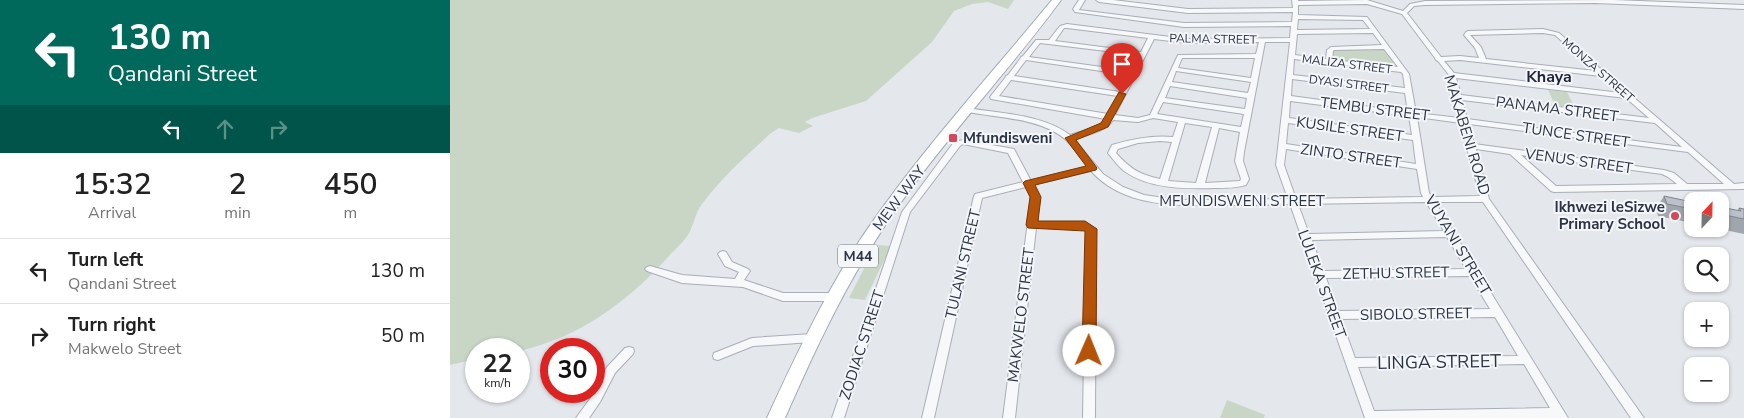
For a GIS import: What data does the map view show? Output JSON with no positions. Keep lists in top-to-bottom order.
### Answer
{
  "streets": {
    "main road": ["MEW WAY", "M44"],
    "street": [
      "PALMA STREET",
      "MALIZA STREET",
      "MONZA STREET",
      "DYASI STREET",
      "TEMBU STREET",
      "PANAMA STREET",
      "KUSILE STREET",
      "MAKABENI ROAD",
      "TUNCE STREET",
      "ZINTO STREET",
      "VENUS STREET",
      "MFUNDISWENI STREET",
      "VUYANI STREET",
      "TULANI STREET",
      "ZETHU STREET",
      "LULEKA STREET",
      "SIBOLO STREET",
      "MAKWELO STREET",
      "ZODIAC STREET",
      "LINGA STREET"
    ]
  },
  "crossings": [
    ["PALMA STREET", "VUYANI STREET"],
    ["PALMA STREET", "LULEKA STREET"],
    ["MALIZA STREET", "VUYANI STREET"],
    ["MALIZA STREET", "LULEKA STREET"],
    ["MONZA STREET", "PANAMA STREET"],
    ["MONZA STREET", "TUNCE STREET"],
    ["DYASI STREET", "VUYANI STREET"],
    ["DYASI STREET", "LULEKA STREET"],
    ["TEMBU STREET", "MAKABENI ROAD"],
    ["TEMBU STREET", "TUNCE STREET"],
    ["TEMBU STREET", "VUYANI STREET"],
    ["TEMBU STREET", "LULEKA STREET"],
    ["PANAMA STREET", "MAKABENI ROAD"],
    ["KUSILE STREET", "VUYANI STREET"],
    ["KUSILE STREET", "LULEKA STREET"],
    ["MAKABENI ROAD", "TUNCE STREET"],
    ["MAKABENI ROAD", "VENUS STREET"],
    ["MAKABENI ROAD", "MFUNDISWENI STREET"],
    ["ZINTO STREET", "VUYANI STREET"],
    ["ZINTO STREET", "LULEKA STREET"],
    ["MEW WAY", "MFUNDISWENI STREET"],
    ["MFUNDISWENI STREET", "VUYANI STREET"],
    ["MFUNDISWENI STREET", "TULANI STREET"],
    ["MFUNDISWENI STREET", "LULEKA STREET"],
    ["VUYANI STREET", "ZETHU STREET"],
    ["VUYANI STREET", "LULEKA STREET"],
    ["VUYANI STREET", "SIBOLO STREET"],
    ["VUYANI STREET", "LINGA STREET"],
    ["TULANI STREET", "MAKWELO STREET"],
    ["TULANI STREET", "ZODIAC STREET"],
    ["ZETHU STREET", "LULEKA STREET"],
    ["LULEKA STREET", "SIBOLO STREET"],
    ["LULEKA STREET", "LINGA STREET"],
    ["MAKWELO STREET", "ZODIAC STREET"]
  ],
  "districts": ["Khaya"],
  "places": {
    "transit": ["Mfundisweni"],
    "other": ["Ikhwezi leSizwe Primary School"]
  },
  "north": "top",
  "page": {
    "turn": ["130 m", "Qandani Street"],
    "eta": [
      "15:32",
      "Arrival",
      "2",
      "min",
      "450",
      "m"
    ],
    "map_buttons": ["+", "−"],
    "list": [
      {
        "name": "Turn left",
        "note": "Qandani Street",
        "value": "130 m"
      },
      {
        "name": "Turn right",
        "note": "Makwelo Street",
        "value": "50 m"
      }
    ],
    "speed": "22 km/h",
    "limit": "30"
  }
}
